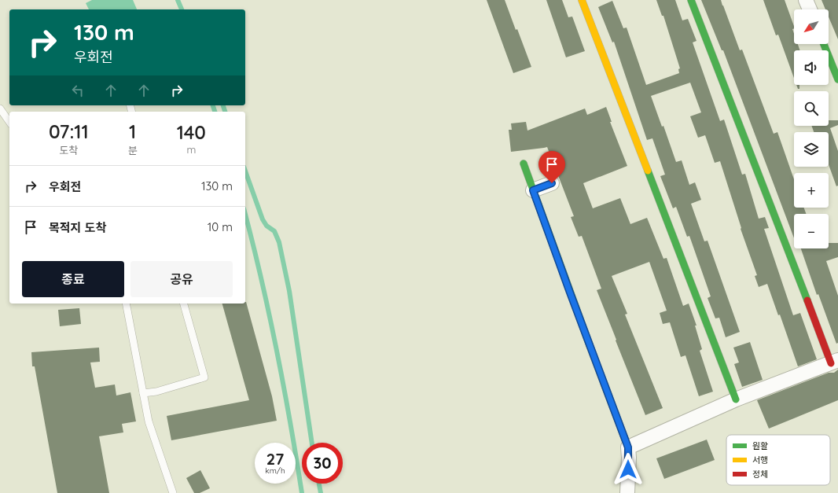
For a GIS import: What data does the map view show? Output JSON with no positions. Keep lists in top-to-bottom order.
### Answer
{
  "legend": ["원활", "서행", "정체"],
  "north": "bottom left",
  "page": {
    "map_buttons": ["+", "−"],
    "turn": ["130 m", "우회전"],
    "eta": [
      "07:11",
      "도착",
      "1",
      "분",
      "140",
      "m"
    ],
    "list": [
      {
        "name": "우회전",
        "value": "130 m"
      },
      {
        "name": "목적지 도착",
        "value": "10 m"
      }
    ],
    "buttons": ["종료", "공유"],
    "speed": "27 km/h",
    "limit": "30"
  }
}
